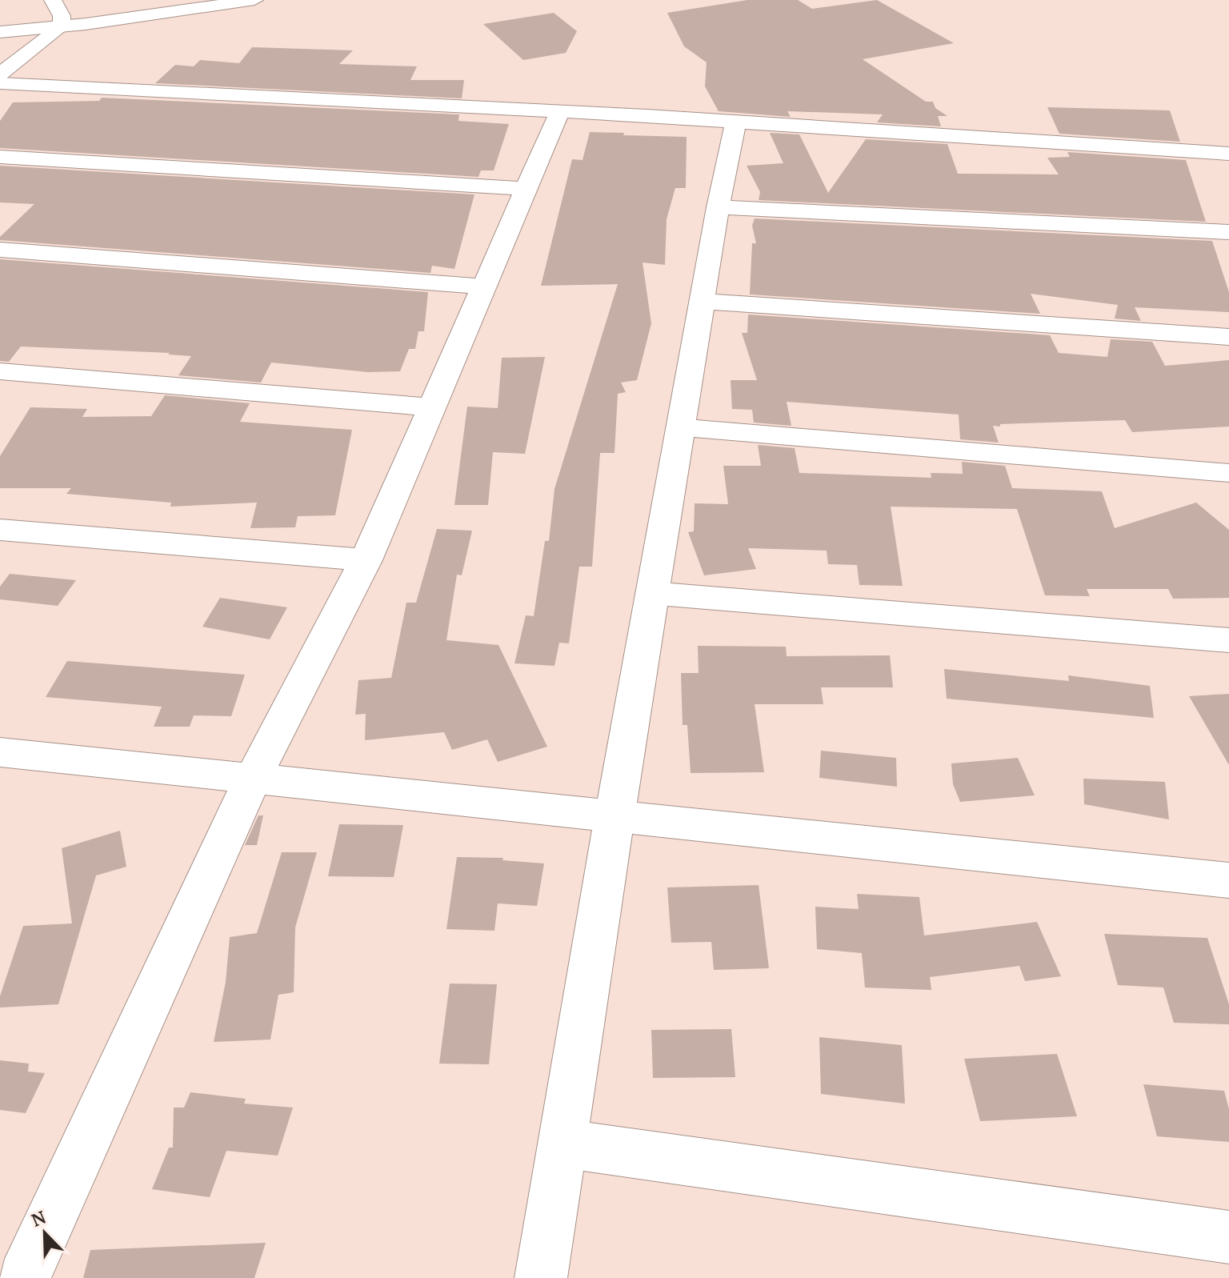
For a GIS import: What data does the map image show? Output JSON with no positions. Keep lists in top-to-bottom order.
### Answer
{
  "north": "top left"
}
